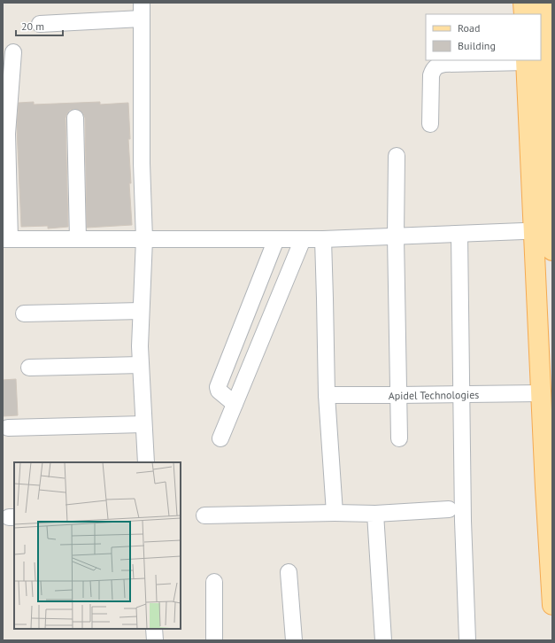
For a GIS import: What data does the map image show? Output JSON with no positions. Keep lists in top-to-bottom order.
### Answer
{
  "streets": {
    "street": ["Apidel Technologies"]
  },
  "legend": ["Road", "Building"],
  "scale_bar": "20 m"
}
